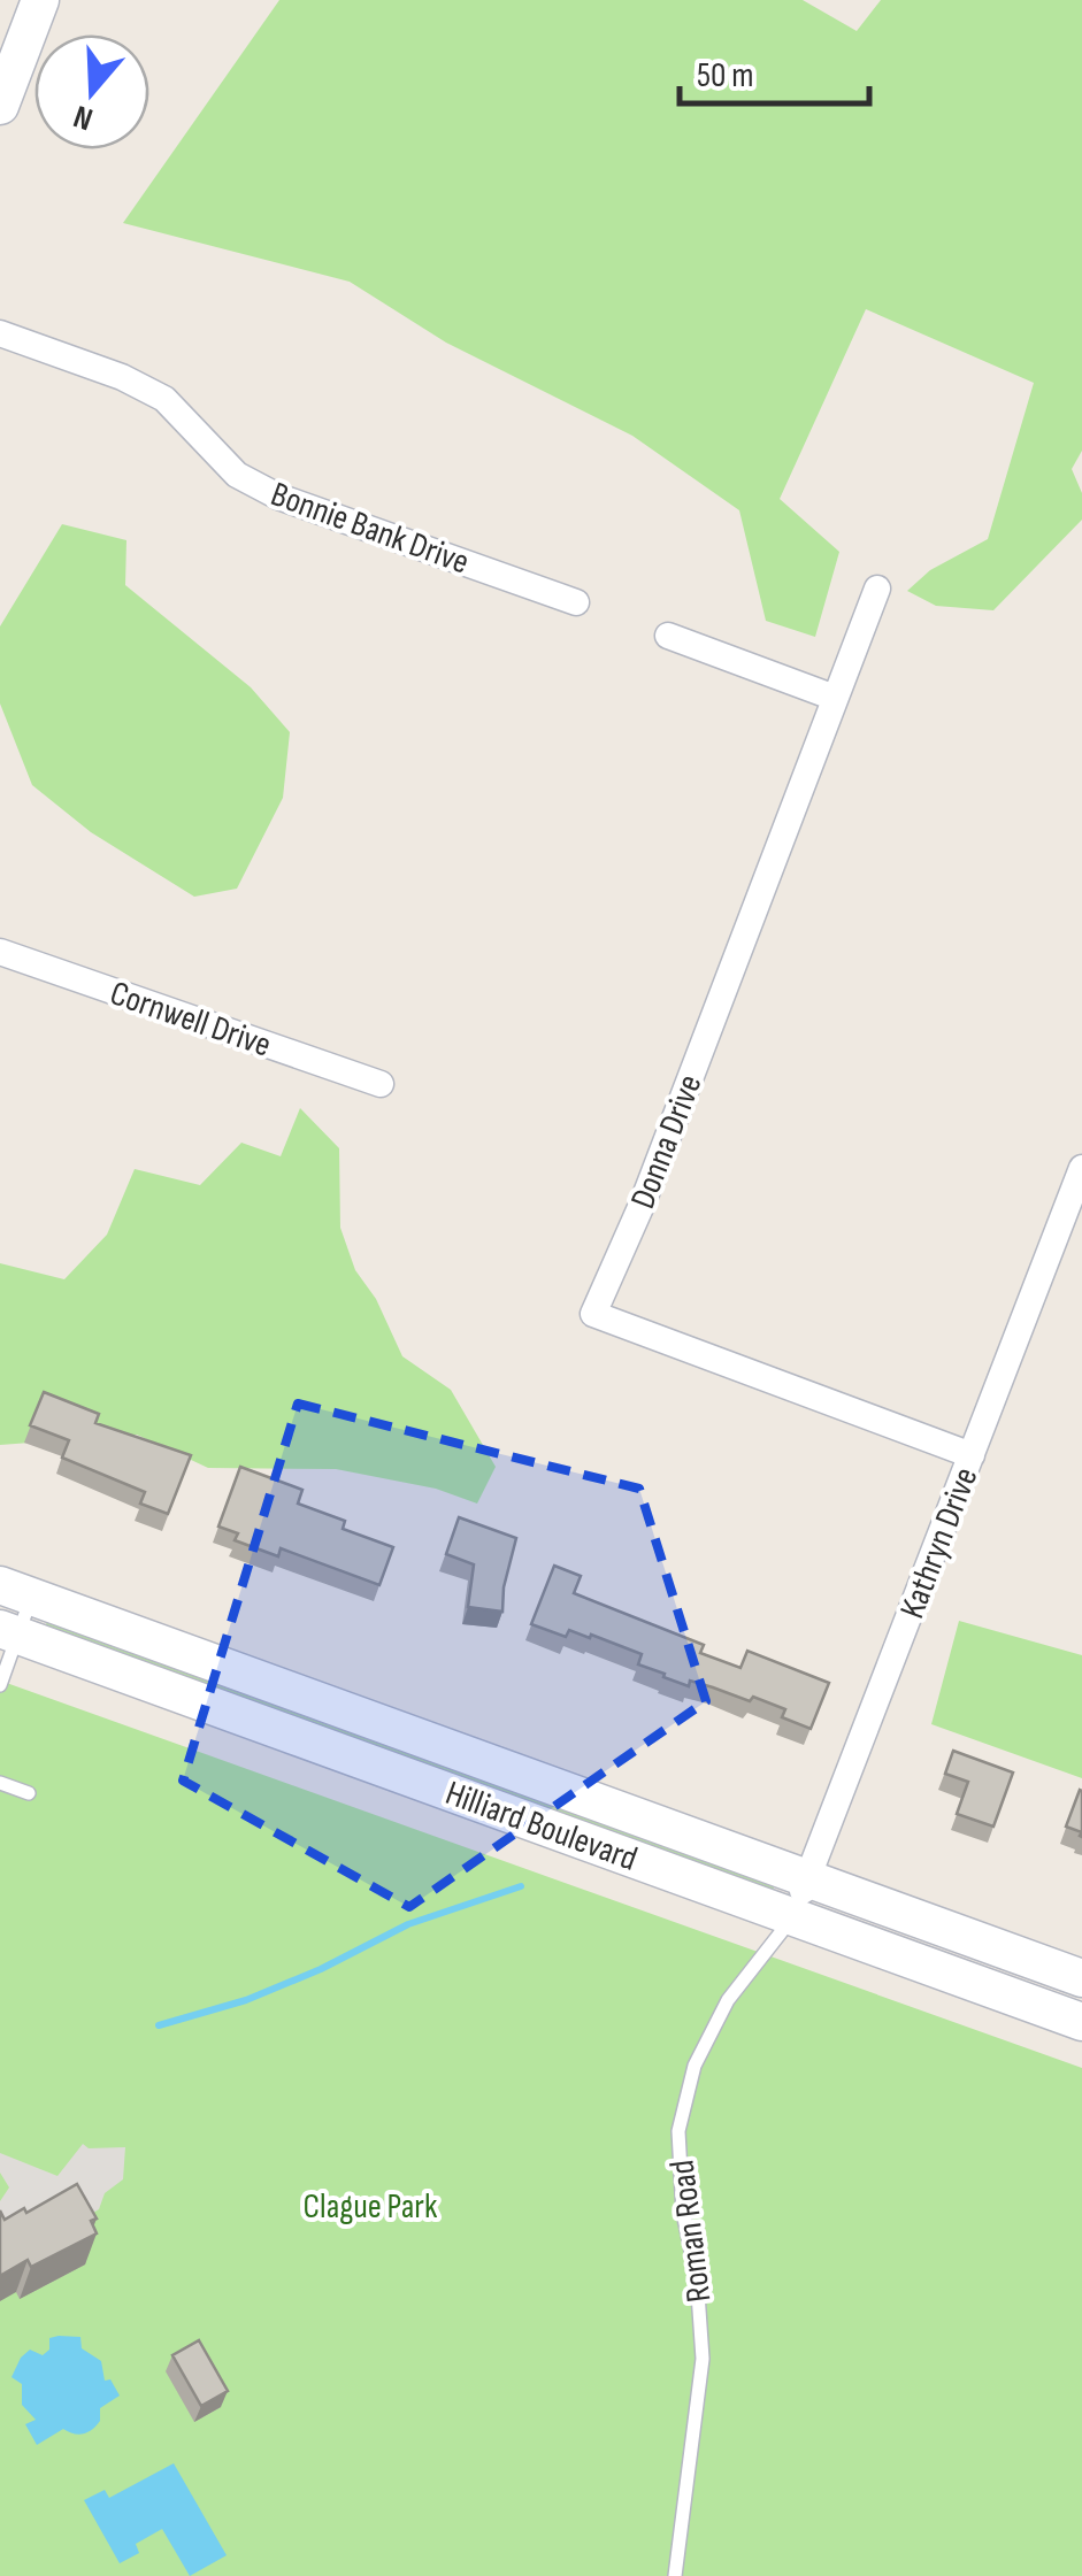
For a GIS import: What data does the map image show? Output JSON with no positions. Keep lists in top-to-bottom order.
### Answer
{
  "streets": {
    "main road": ["Hilliard Boulevard"],
    "street": [
      "Bonnie Bank Drive",
      "Cornwell Drive",
      "Donna Drive",
      "Kathryn Drive"
    ],
    "lane": ["Roman Road"]
  },
  "crossings": [
    ["Donna Drive", "Kathryn Drive"],
    ["Kathryn Drive", "Hilliard Boulevard"],
    ["Kathryn Drive", "Roman Road"],
    ["Hilliard Boulevard", "Roman Road"]
  ],
  "parks": ["Clague Park"],
  "scale_bar": "50 m",
  "north": "bottom"
}
